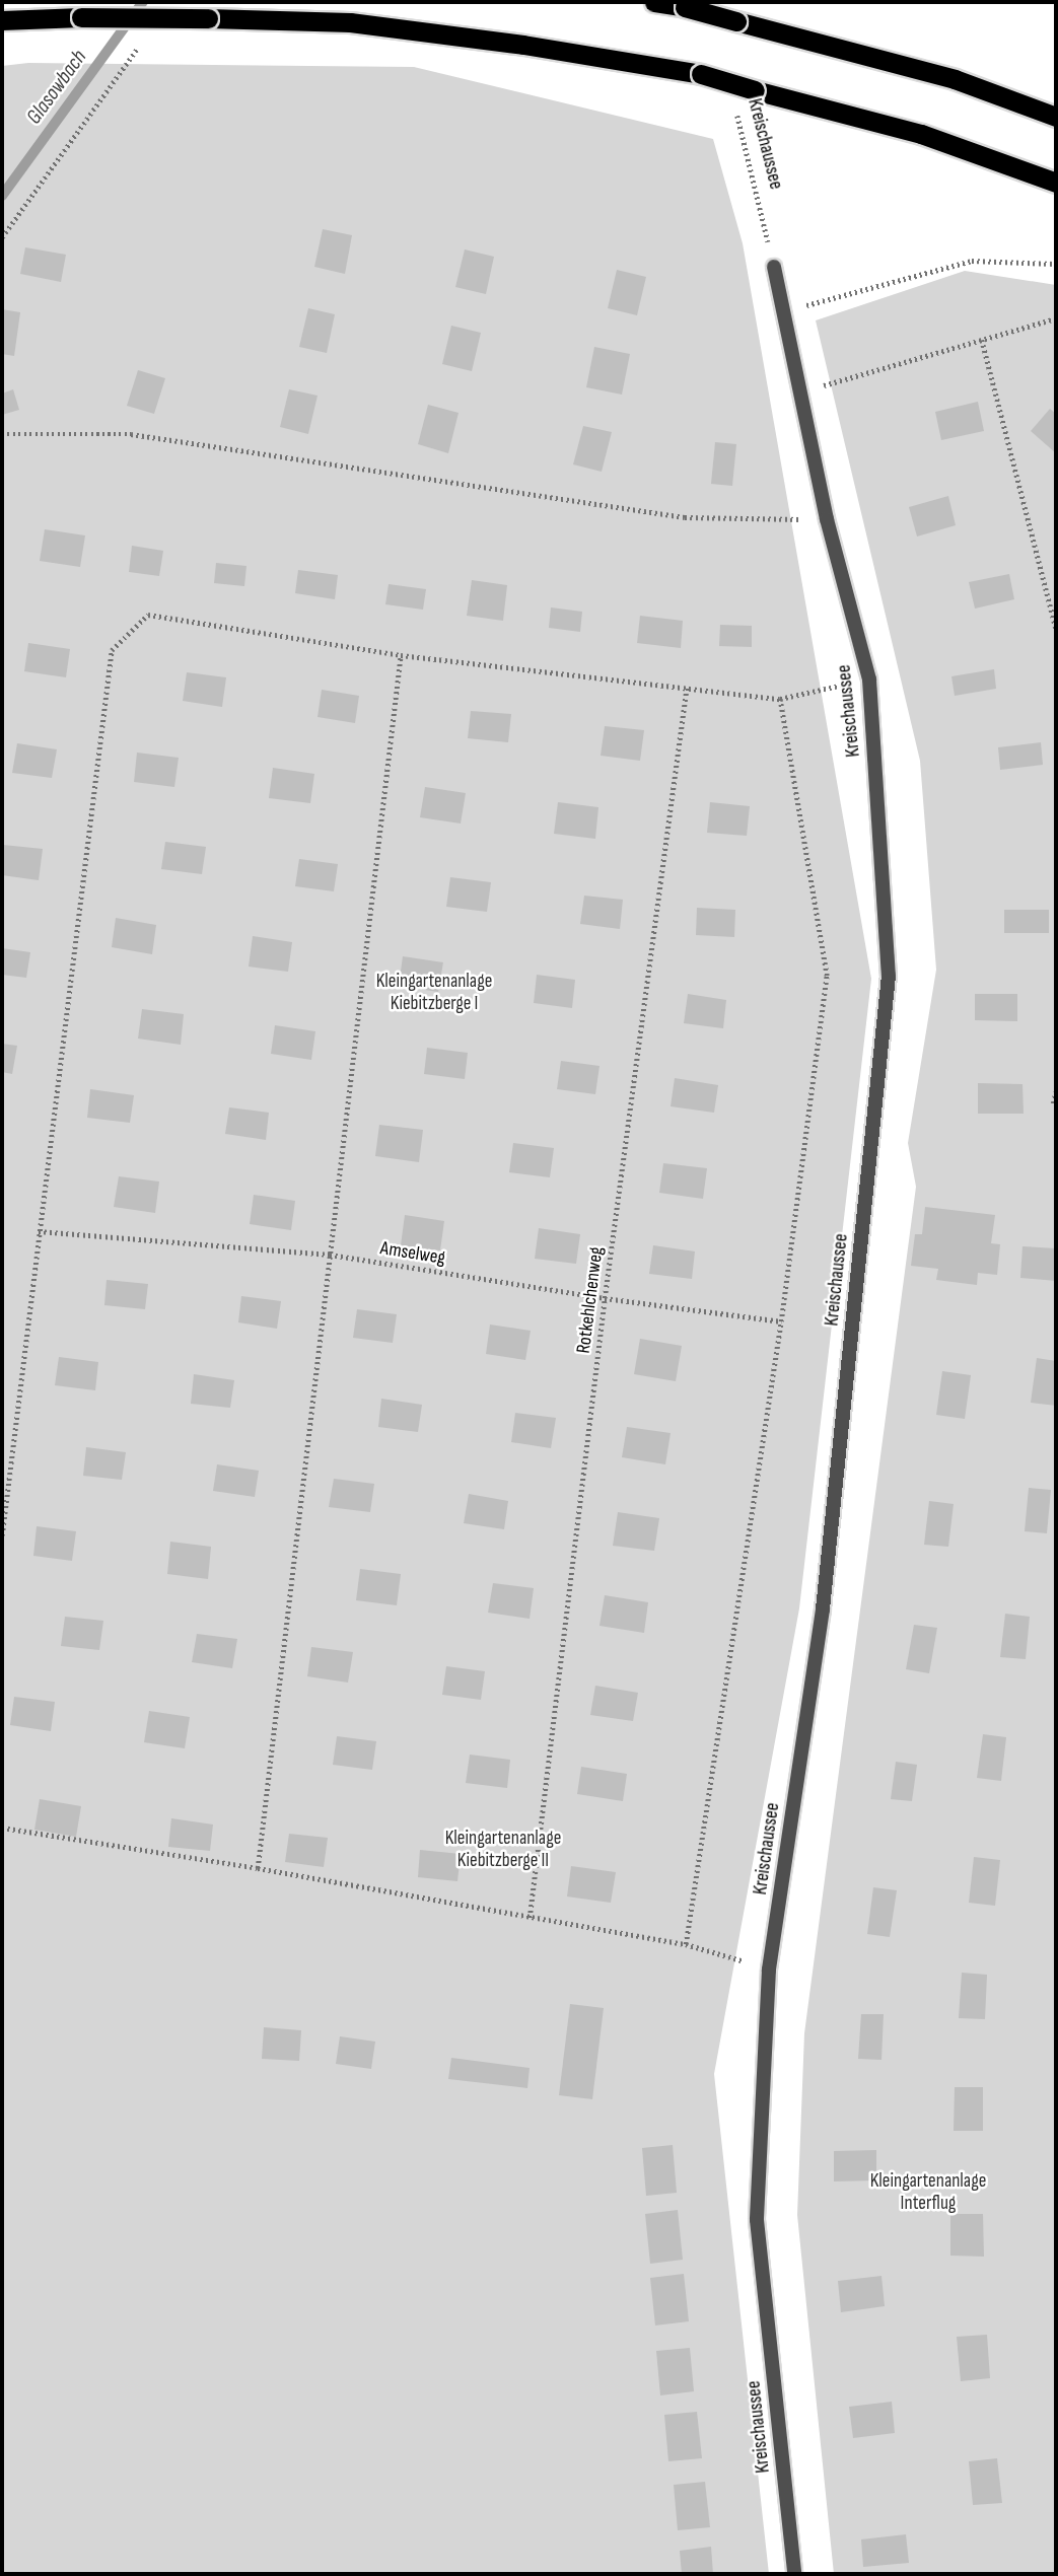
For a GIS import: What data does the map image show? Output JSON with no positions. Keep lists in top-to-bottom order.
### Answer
{
  "streets": {
    "street": ["Kreischaussee"],
    "path": ["Amselweg", "Rotkehlchenweg"]
  },
  "crossings": [
    ["Amselweg", "Rotkehlchenweg"]
  ],
  "water": ["Glasowbach"],
  "parks": ["Kleingartenanlage Kiebitzberge I", "Kleingartenanlage Kiebitzberge II", "Kleingartenanlage Interflug"]
}
